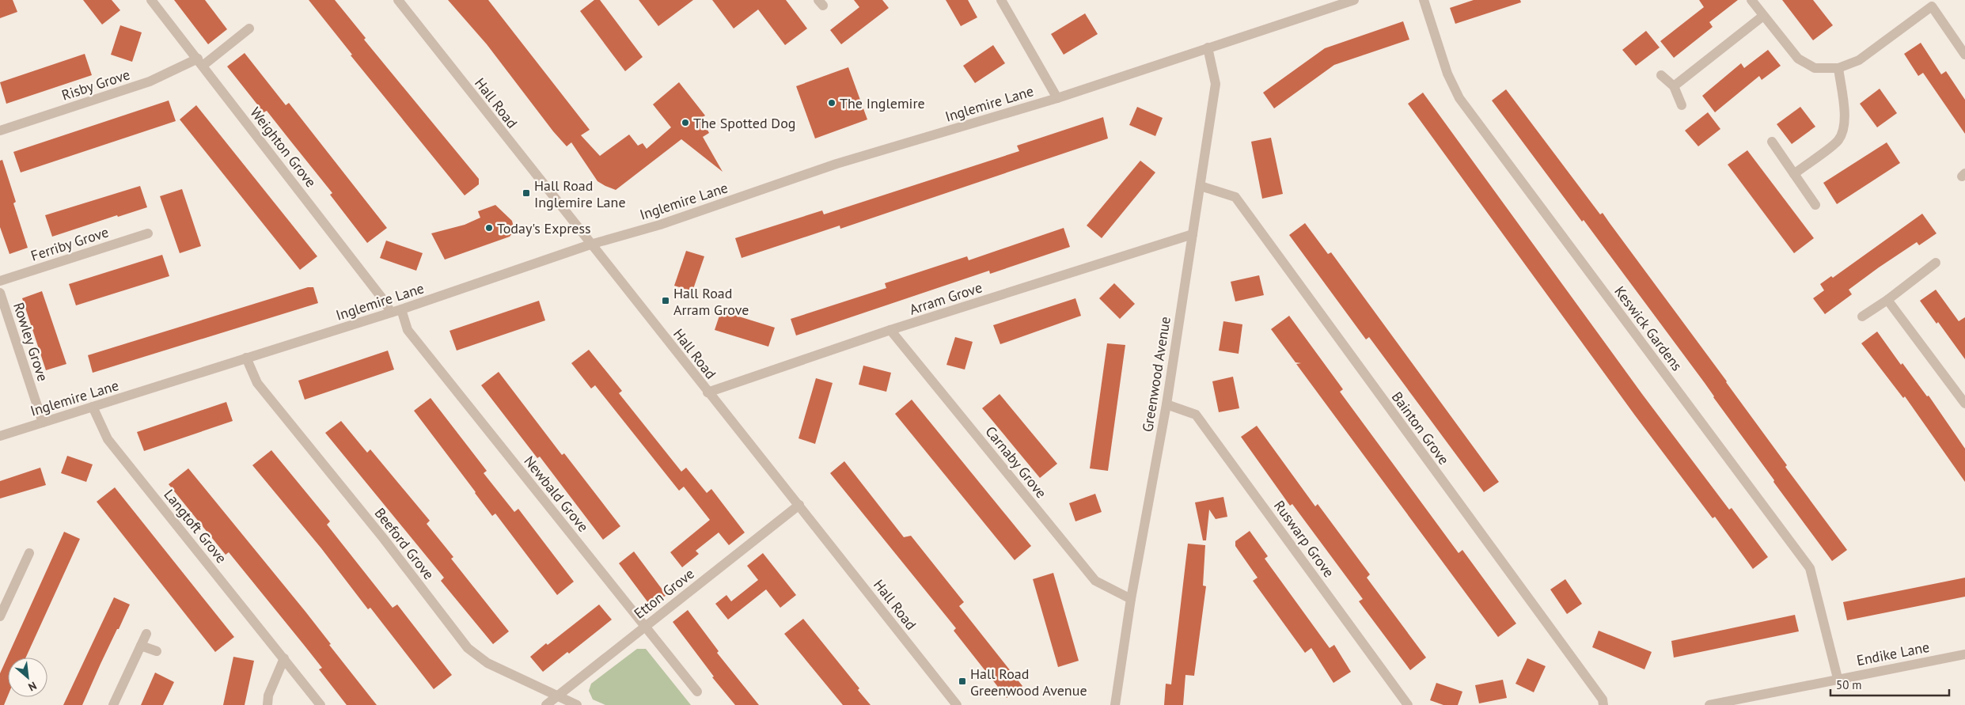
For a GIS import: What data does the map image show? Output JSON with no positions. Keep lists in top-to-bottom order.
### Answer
{
  "streets": {
    "street": [
      "Risby Grove",
      "Hall Road",
      "Inglemire Lane",
      "Weighton Grove",
      "Ferriby Grove",
      "Arram Grove",
      "Keswick Gardens",
      "Rowley Grove",
      "Greenwood Avenue",
      "Bainton Grove",
      "Carnaby Grove",
      "Newbald Grove",
      "Langtoft Grove",
      "Ruswarp Grove",
      "Beeford Grove",
      "Etton Grove",
      "Endike Lane"
    ]
  },
  "crossings": [
    ["Risby Grove", "Weighton Grove"],
    ["Hall Road", "Inglemire Lane"],
    ["Hall Road", "Arram Grove"],
    ["Hall Road", "Etton Grove"],
    ["Inglemire Lane", "Weighton Grove"],
    ["Inglemire Lane", "Rowley Grove"],
    ["Inglemire Lane", "Greenwood Avenue"],
    ["Inglemire Lane", "Newbald Grove"],
    ["Inglemire Lane", "Langtoft Grove"],
    ["Inglemire Lane", "Beeford Grove"],
    ["Arram Grove", "Greenwood Avenue"],
    ["Arram Grove", "Carnaby Grove"],
    ["Keswick Gardens", "Endike Lane"],
    ["Greenwood Avenue", "Bainton Grove"],
    ["Greenwood Avenue", "Carnaby Grove"],
    ["Greenwood Avenue", "Ruswarp Grove"],
    ["Newbald Grove", "Etton Grove"],
    ["Beeford Grove", "Etton Grove"]
  ],
  "places": {
    "other": ["The Inglemire", "The Spotted Dog", "Today's Express"],
    "transit": ["Hall Road Inglemire Lane", "Hall Road Arram Grove", "Hall Road Greenwood Avenue"]
  },
  "scale_bar": "50 m",
  "north": "bottom right"
}
